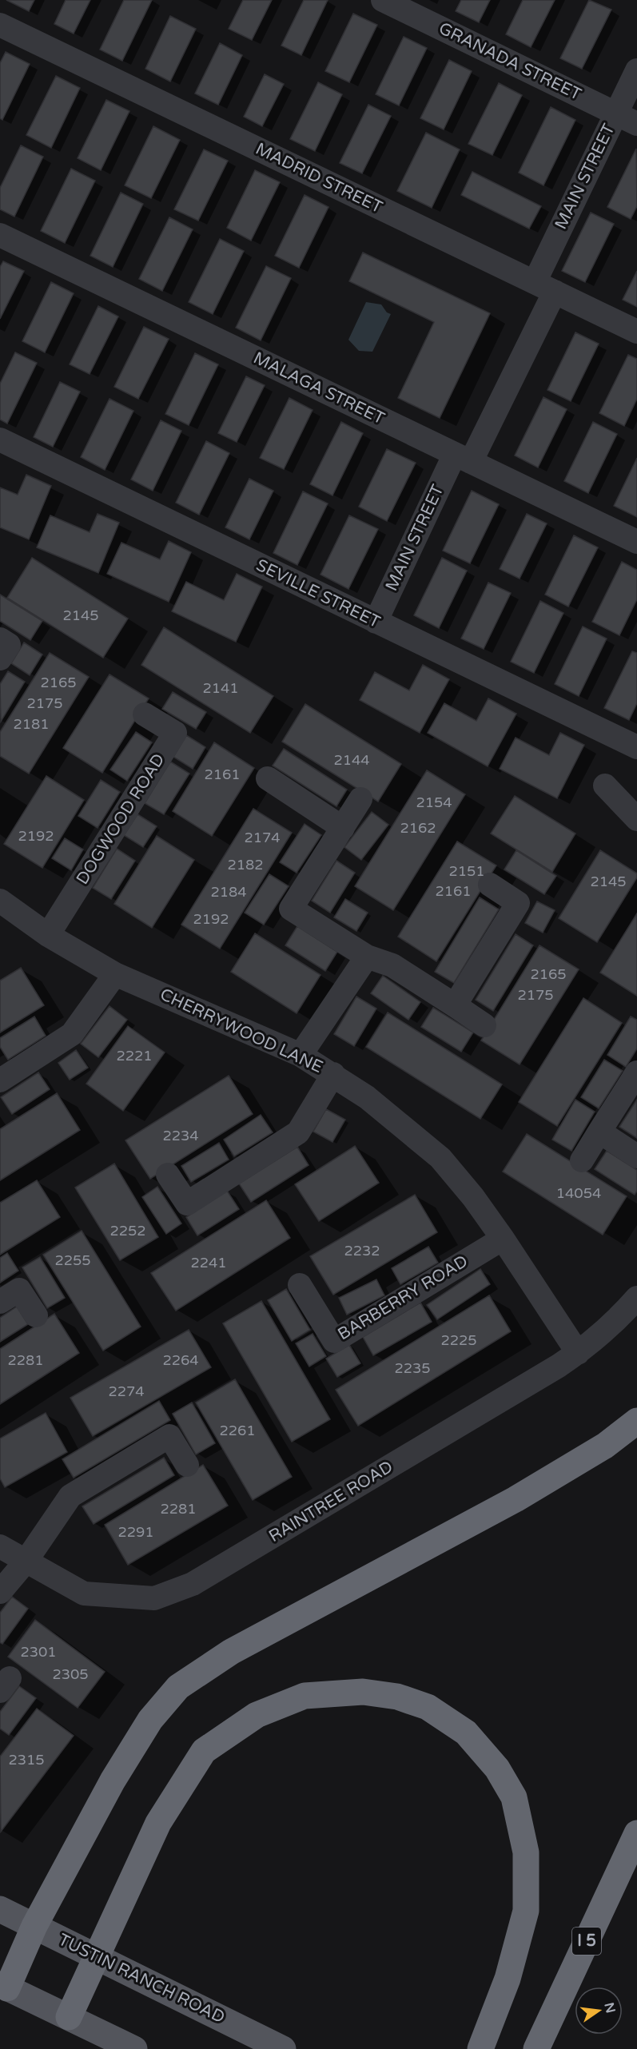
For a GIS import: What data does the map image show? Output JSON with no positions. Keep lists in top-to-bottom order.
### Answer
{
  "streets": {
    "highway": ["I 5"],
    "main road": ["TUSTIN RANCH ROAD"],
    "street": [
      "GRANADA STREET",
      "MAIN STREET",
      "MADRID STREET",
      "MALAGA STREET",
      "SEVILLE STREET",
      "DOGWOOD ROAD",
      "CHERRYWOOD LANE",
      "BARBERRY ROAD",
      "RAINTREE ROAD"
    ]
  },
  "crossings": [
    ["GRANADA STREET", "MAIN STREET"],
    ["MAIN STREET", "MADRID STREET"],
    ["MAIN STREET", "MALAGA STREET"],
    ["MAIN STREET", "SEVILLE STREET"],
    ["DOGWOOD ROAD", "CHERRYWOOD LANE"],
    ["CHERRYWOOD LANE", "BARBERRY ROAD"],
    ["CHERRYWOOD LANE", "RAINTREE ROAD"]
  ],
  "house_numbers": [
    "2145",
    "2165",
    "2141",
    "2175",
    "2181",
    "2144",
    "2161",
    "2154",
    "2162",
    "2192",
    "2174",
    "2182",
    "2151",
    "2145",
    "2161",
    "2184",
    "2192",
    "2165",
    "2175",
    "2221",
    "2234",
    "14054",
    "2252",
    "2232",
    "2255",
    "2241",
    "2225",
    "2281",
    "2264",
    "2235",
    "2274",
    "2261",
    "2281",
    "2291",
    "2301",
    "2305",
    "2315"
  ],
  "north": "right"
}
